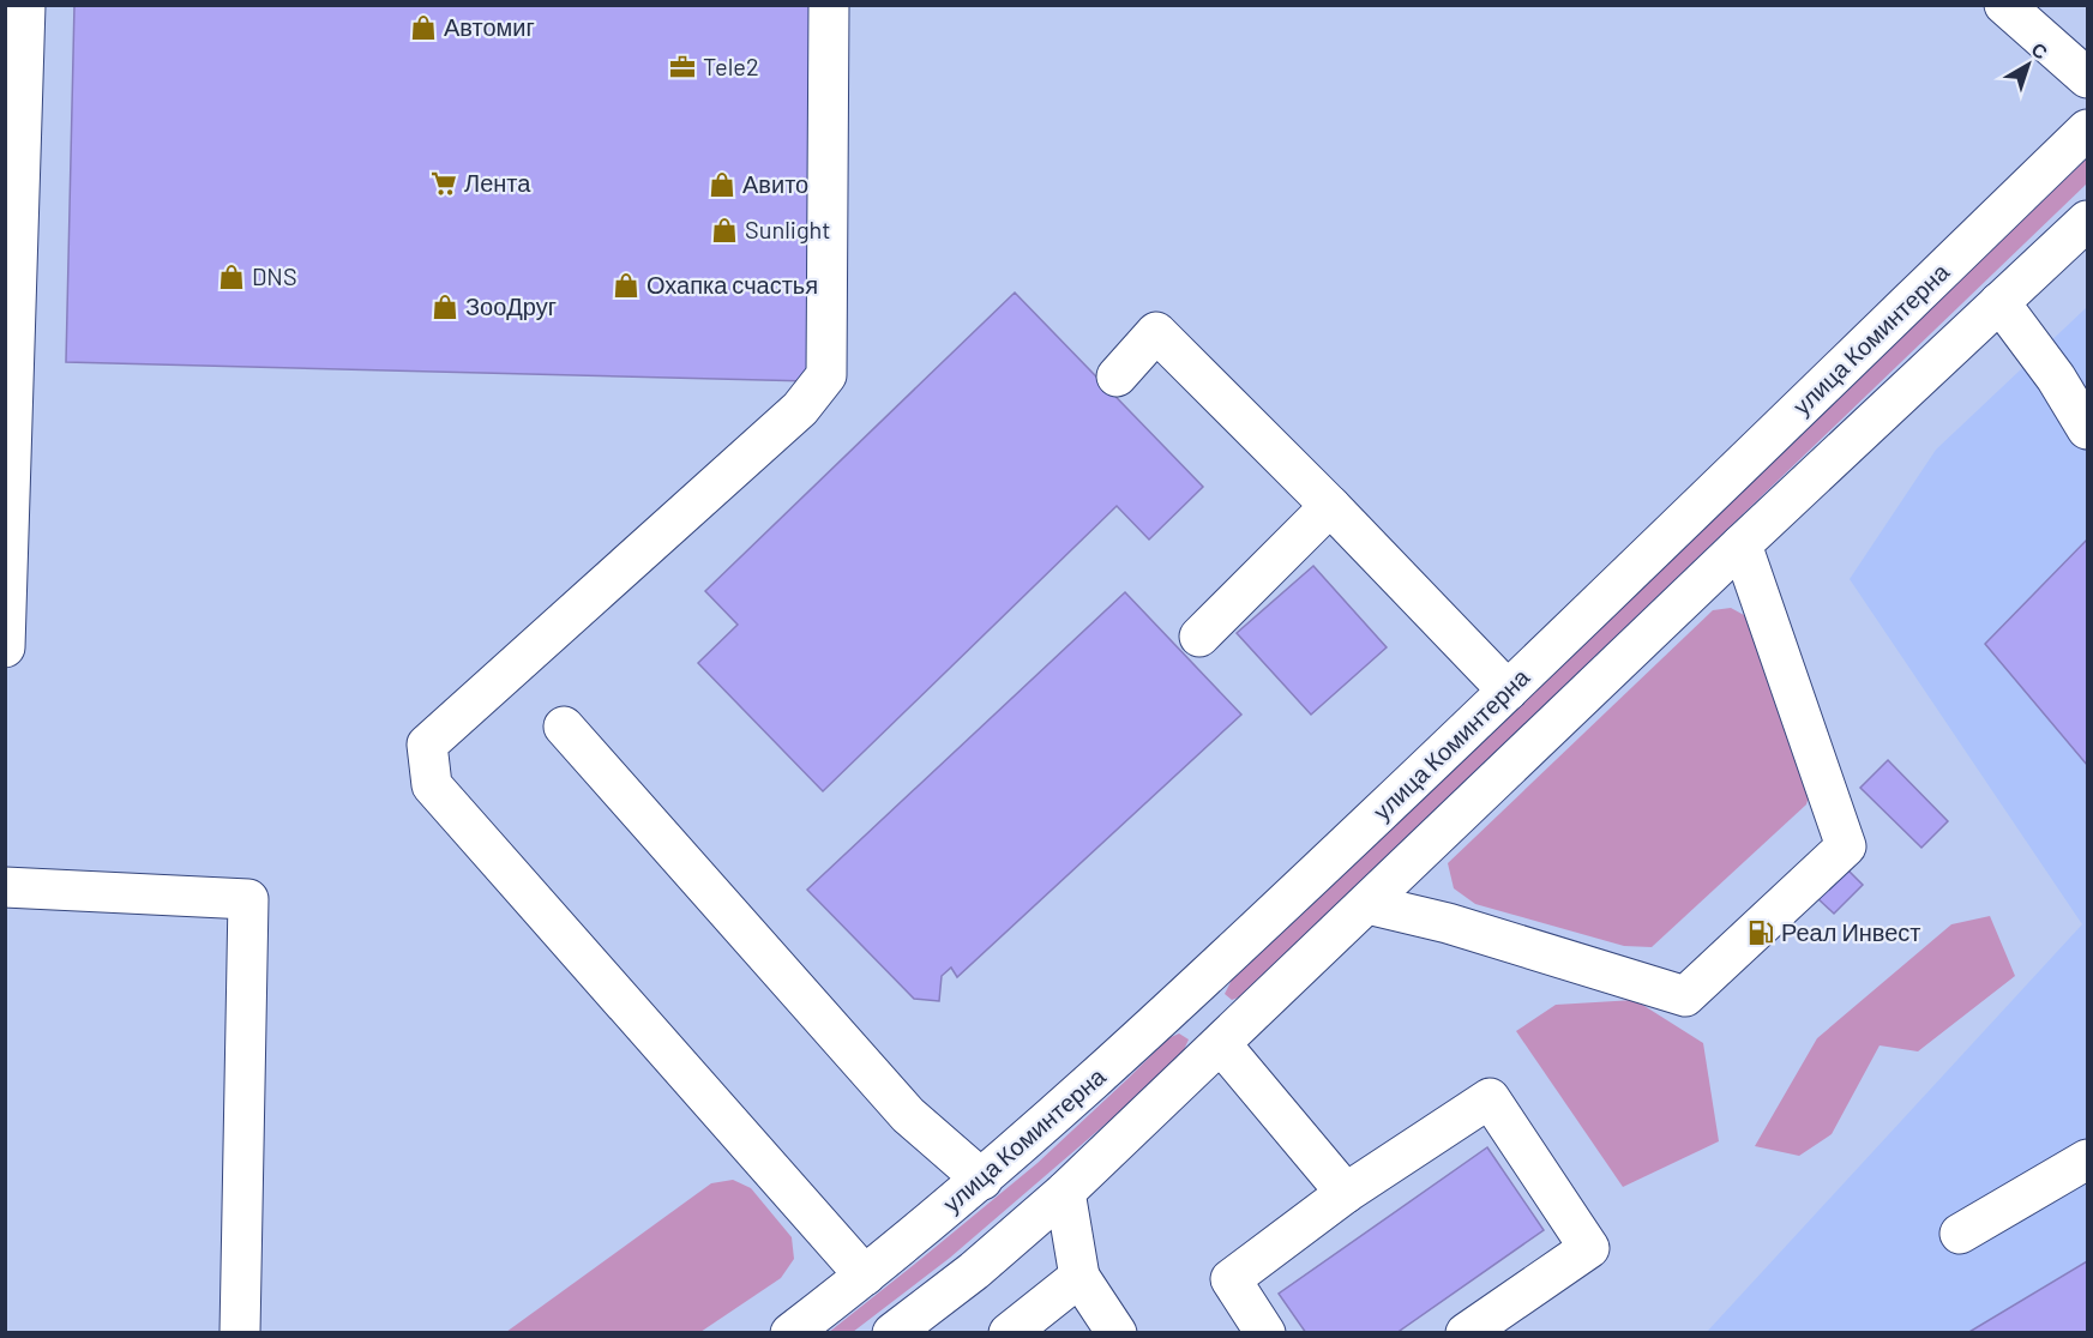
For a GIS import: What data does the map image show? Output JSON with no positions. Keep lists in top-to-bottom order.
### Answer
{
  "streets": {
    "main road": ["улица Коминтерна"]
  },
  "places": {
    "shop": [
      "Автомиг",
      "Авито",
      "Sunlight",
      "DNS",
      "Охапка счастья",
      "ЗооДруг"
    ],
    "office": ["Tele2"],
    "supermarket": ["Лента"],
    "fuel station": ["Реал Инвест"]
  },
  "north": "top right"
}
